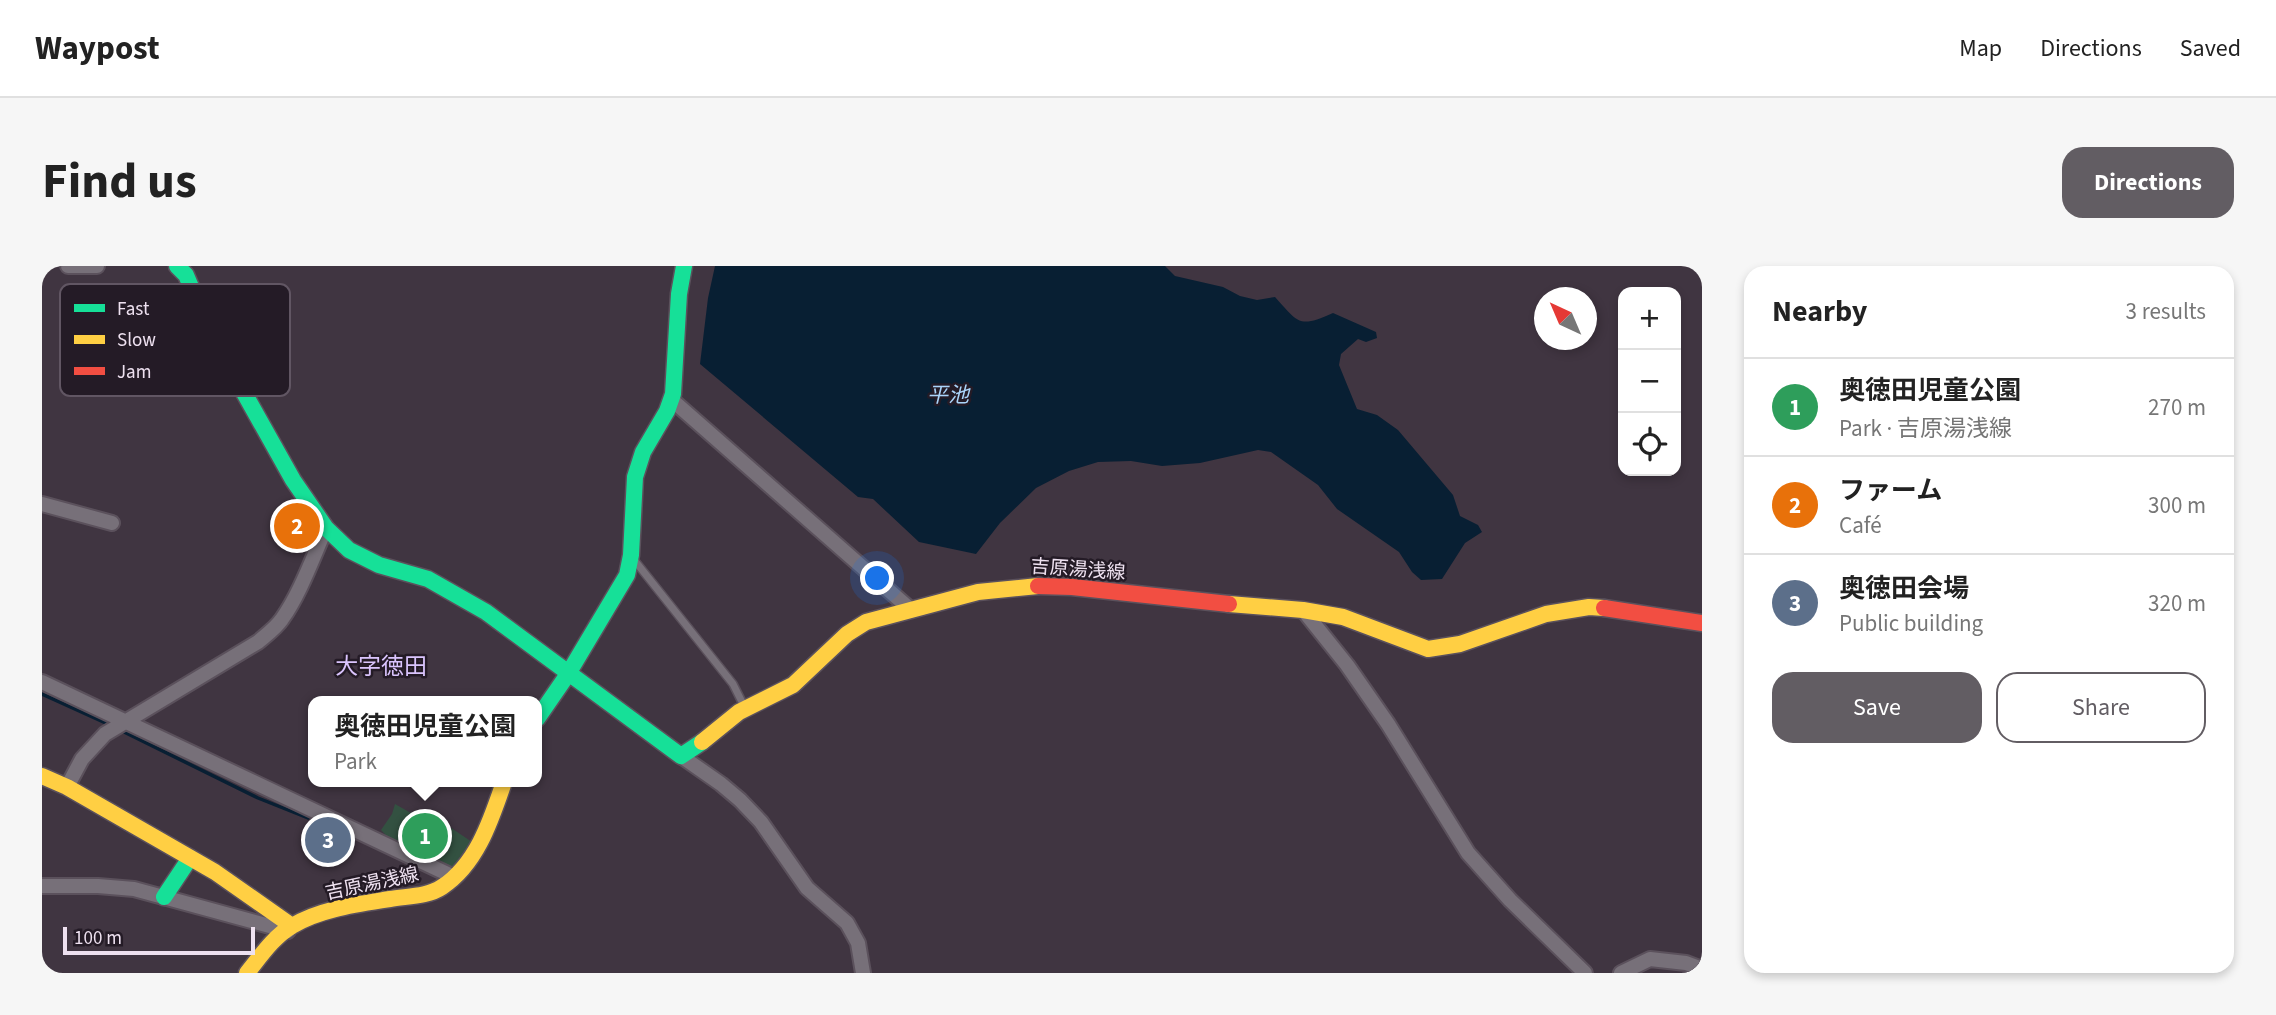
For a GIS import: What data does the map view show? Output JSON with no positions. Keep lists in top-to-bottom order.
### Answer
{
  "streets": {
    "main road": ["吉原湯浅線"]
  },
  "districts": ["大字徳田"],
  "water": ["平池"],
  "legend": ["Fast", "Slow", "Jam"],
  "scale_bar": "100 m",
  "north": "top left",
  "page": {
    "header": "Waypost",
    "nav": ["Map", "Directions", "Saved"],
    "title": "Find us",
    "buttons": [
      "Directions",
      ["Save", "Share"]
    ],
    "heading": ["Nearby", "3 results"],
    "map_buttons": ["+", "−"],
    "list": [
      {
        "mark": "1",
        "name": "奥徳田児童公園",
        "note": "Park · 吉原湯浅線",
        "value": "270 m"
      },
      {
        "mark": "2",
        "name": "ファーム",
        "note": "Café",
        "value": "300 m"
      },
      {
        "mark": "3",
        "name": "奥徳田会場",
        "note": "Public building",
        "value": "320 m"
      }
    ],
    "pins": ["2", "1", "3"],
    "popup": ["奥徳田児童公園", "Park"],
    "scale": "100 m"
  }
}
